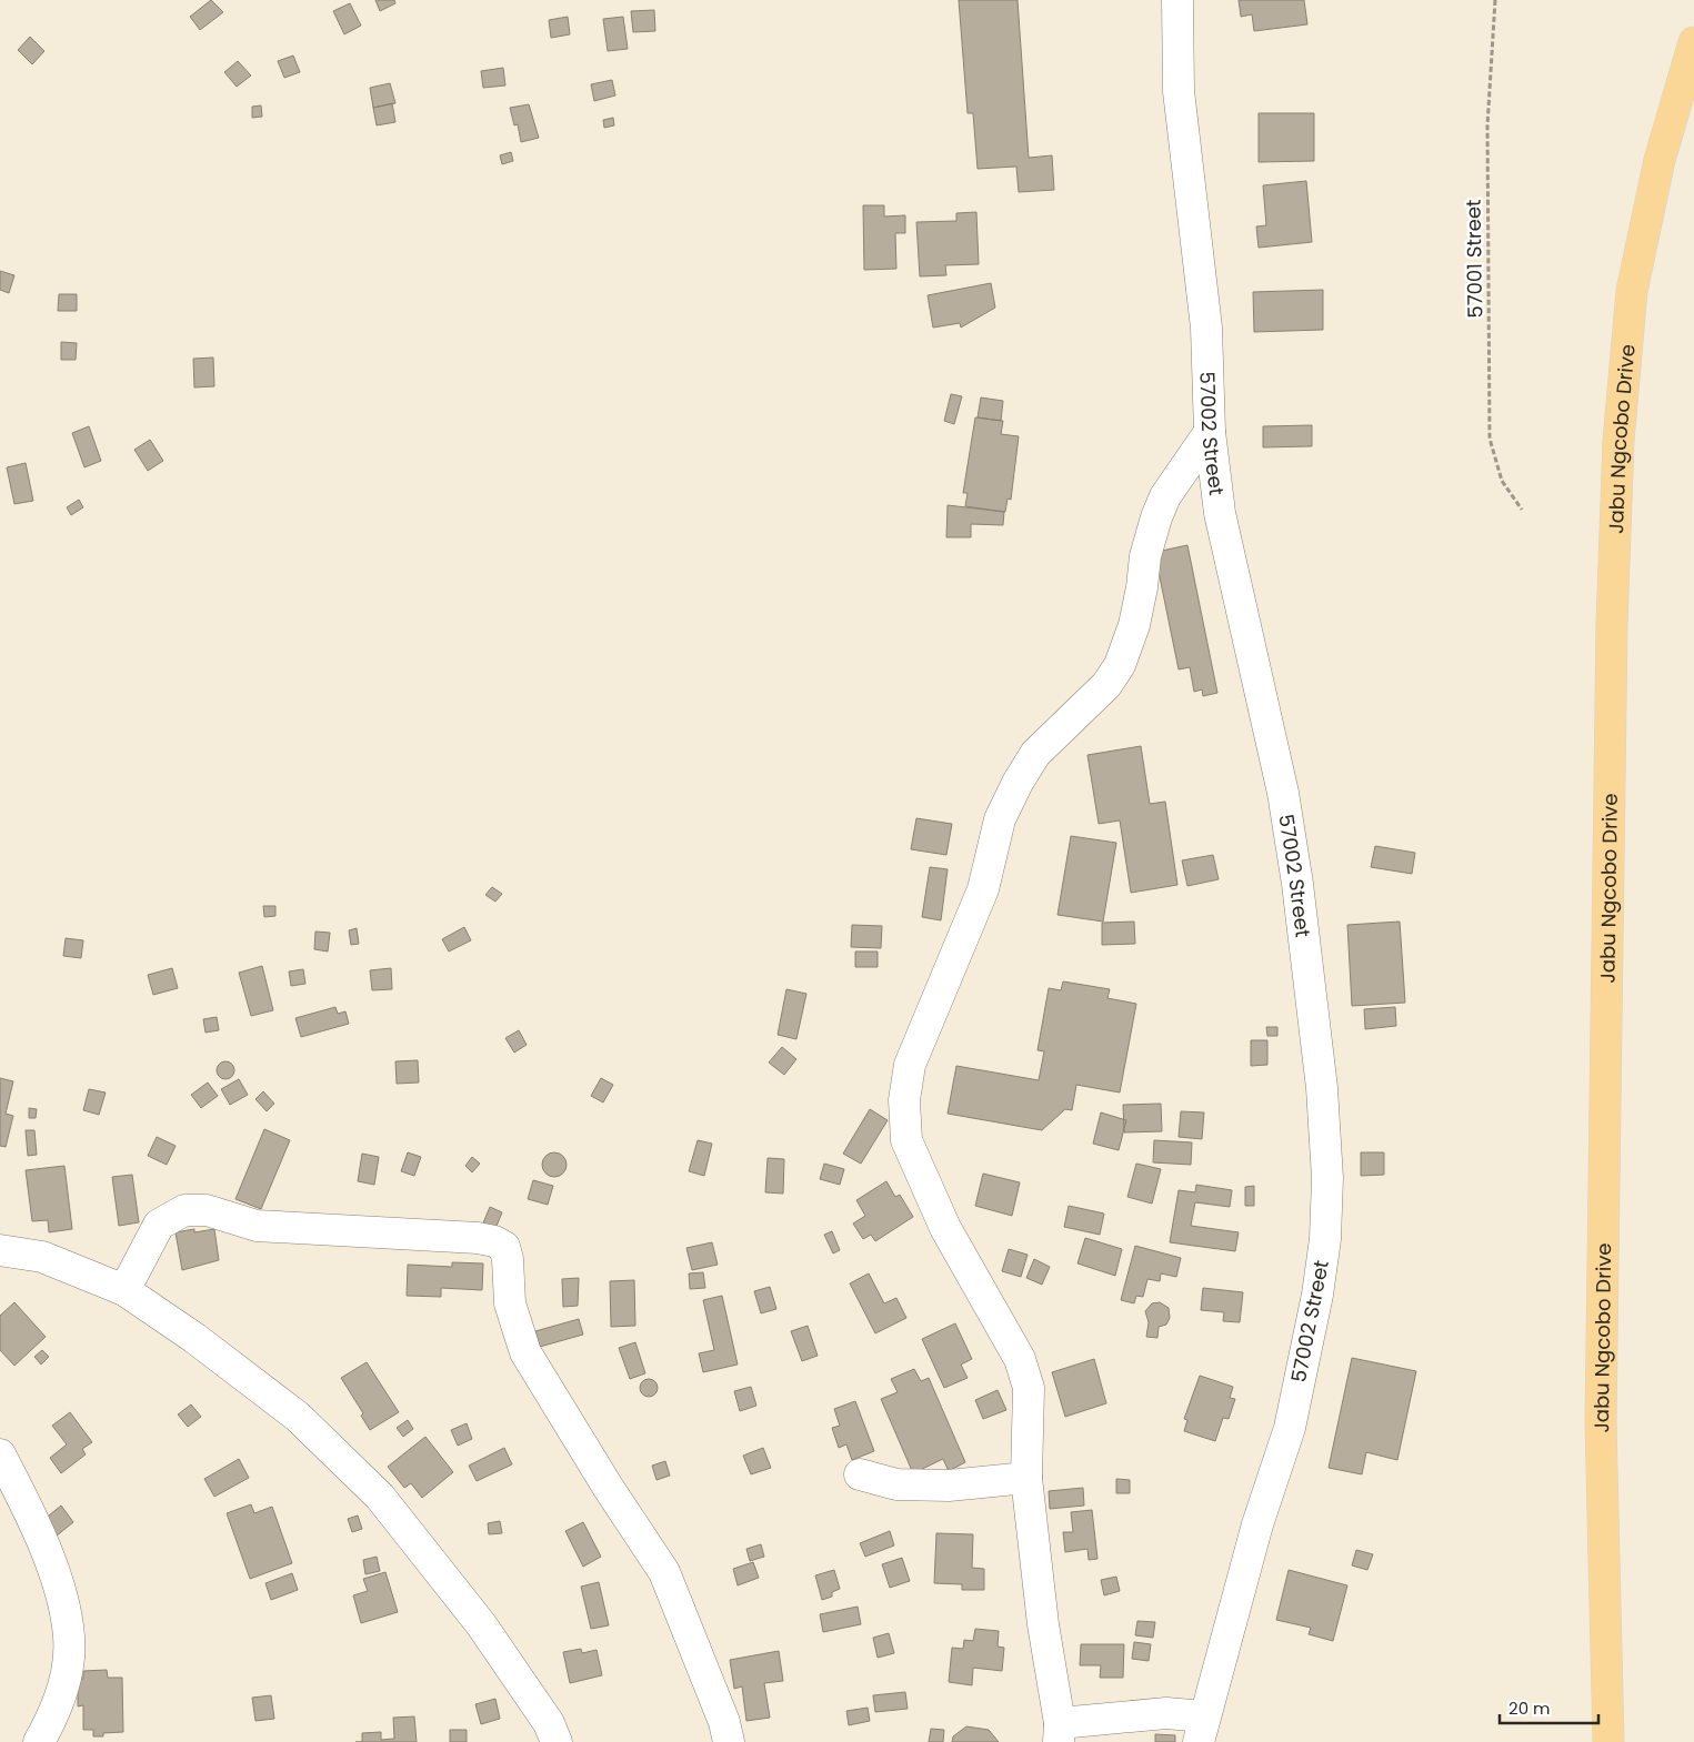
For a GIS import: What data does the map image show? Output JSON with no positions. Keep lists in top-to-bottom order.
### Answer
{
  "streets": {
    "main road": ["Jabu Ngcobo Drive"],
    "street": ["57002 Street"],
    "path": ["57001 Street"]
  },
  "scale_bar": "20 m"
}
